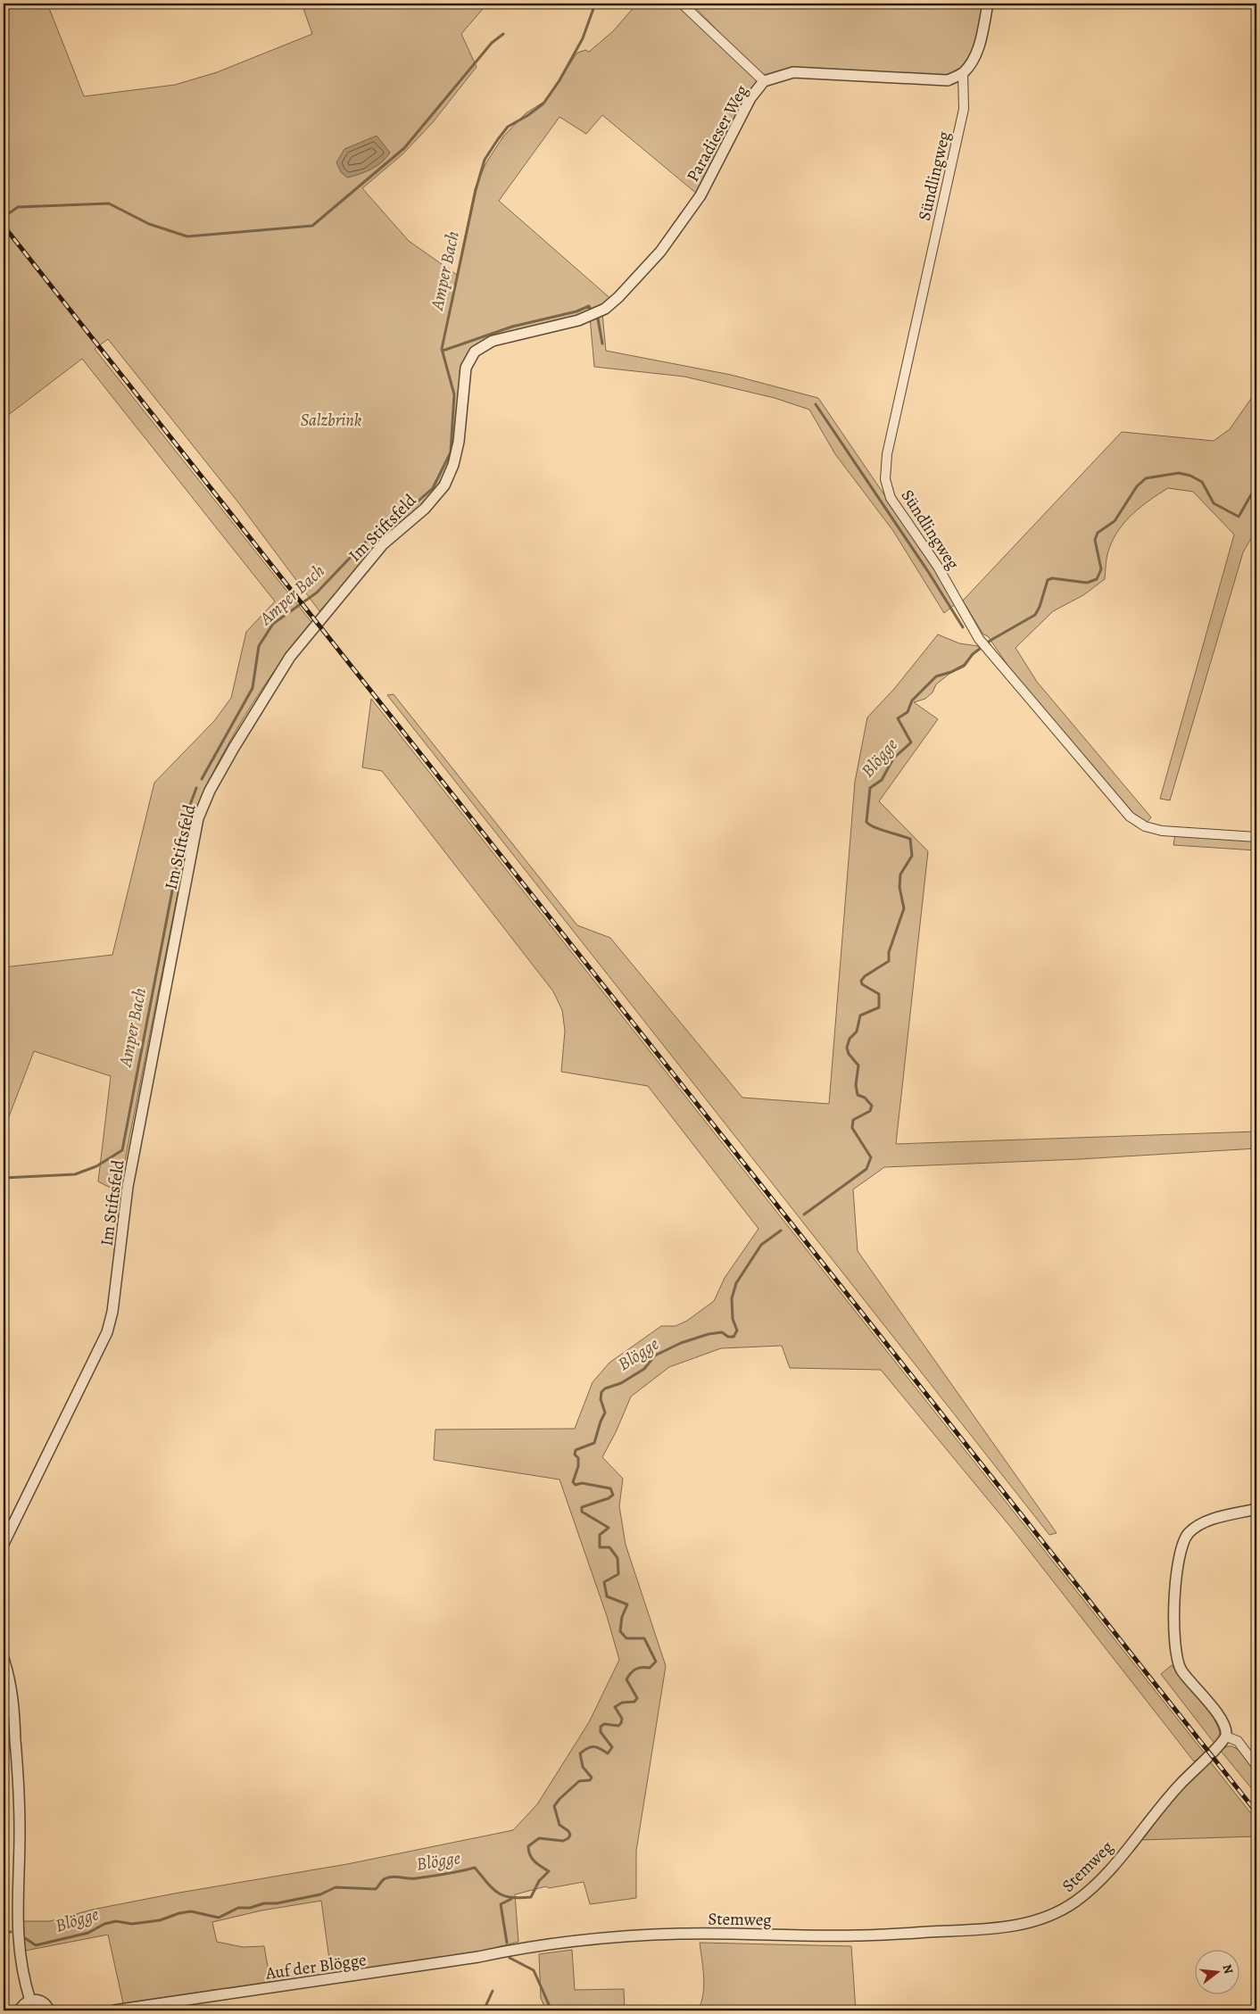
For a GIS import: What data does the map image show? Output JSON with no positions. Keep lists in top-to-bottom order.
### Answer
{
  "streets": {
    "street": [
      "Paradieser Weg",
      "Sündlingweg",
      "Im Stiftsfeld",
      "Stemweg",
      "Auf der Blögge"
    ]
  },
  "crossings": [
    ["Paradieser Weg", "Sündlingweg"],
    ["Paradieser Weg", "Im Stiftsfeld"],
    ["Stemweg", "Auf der Blögge"]
  ],
  "water": ["Amper Bach", "Blögge"],
  "parks": ["Salzbrink"],
  "north": "right"
}
